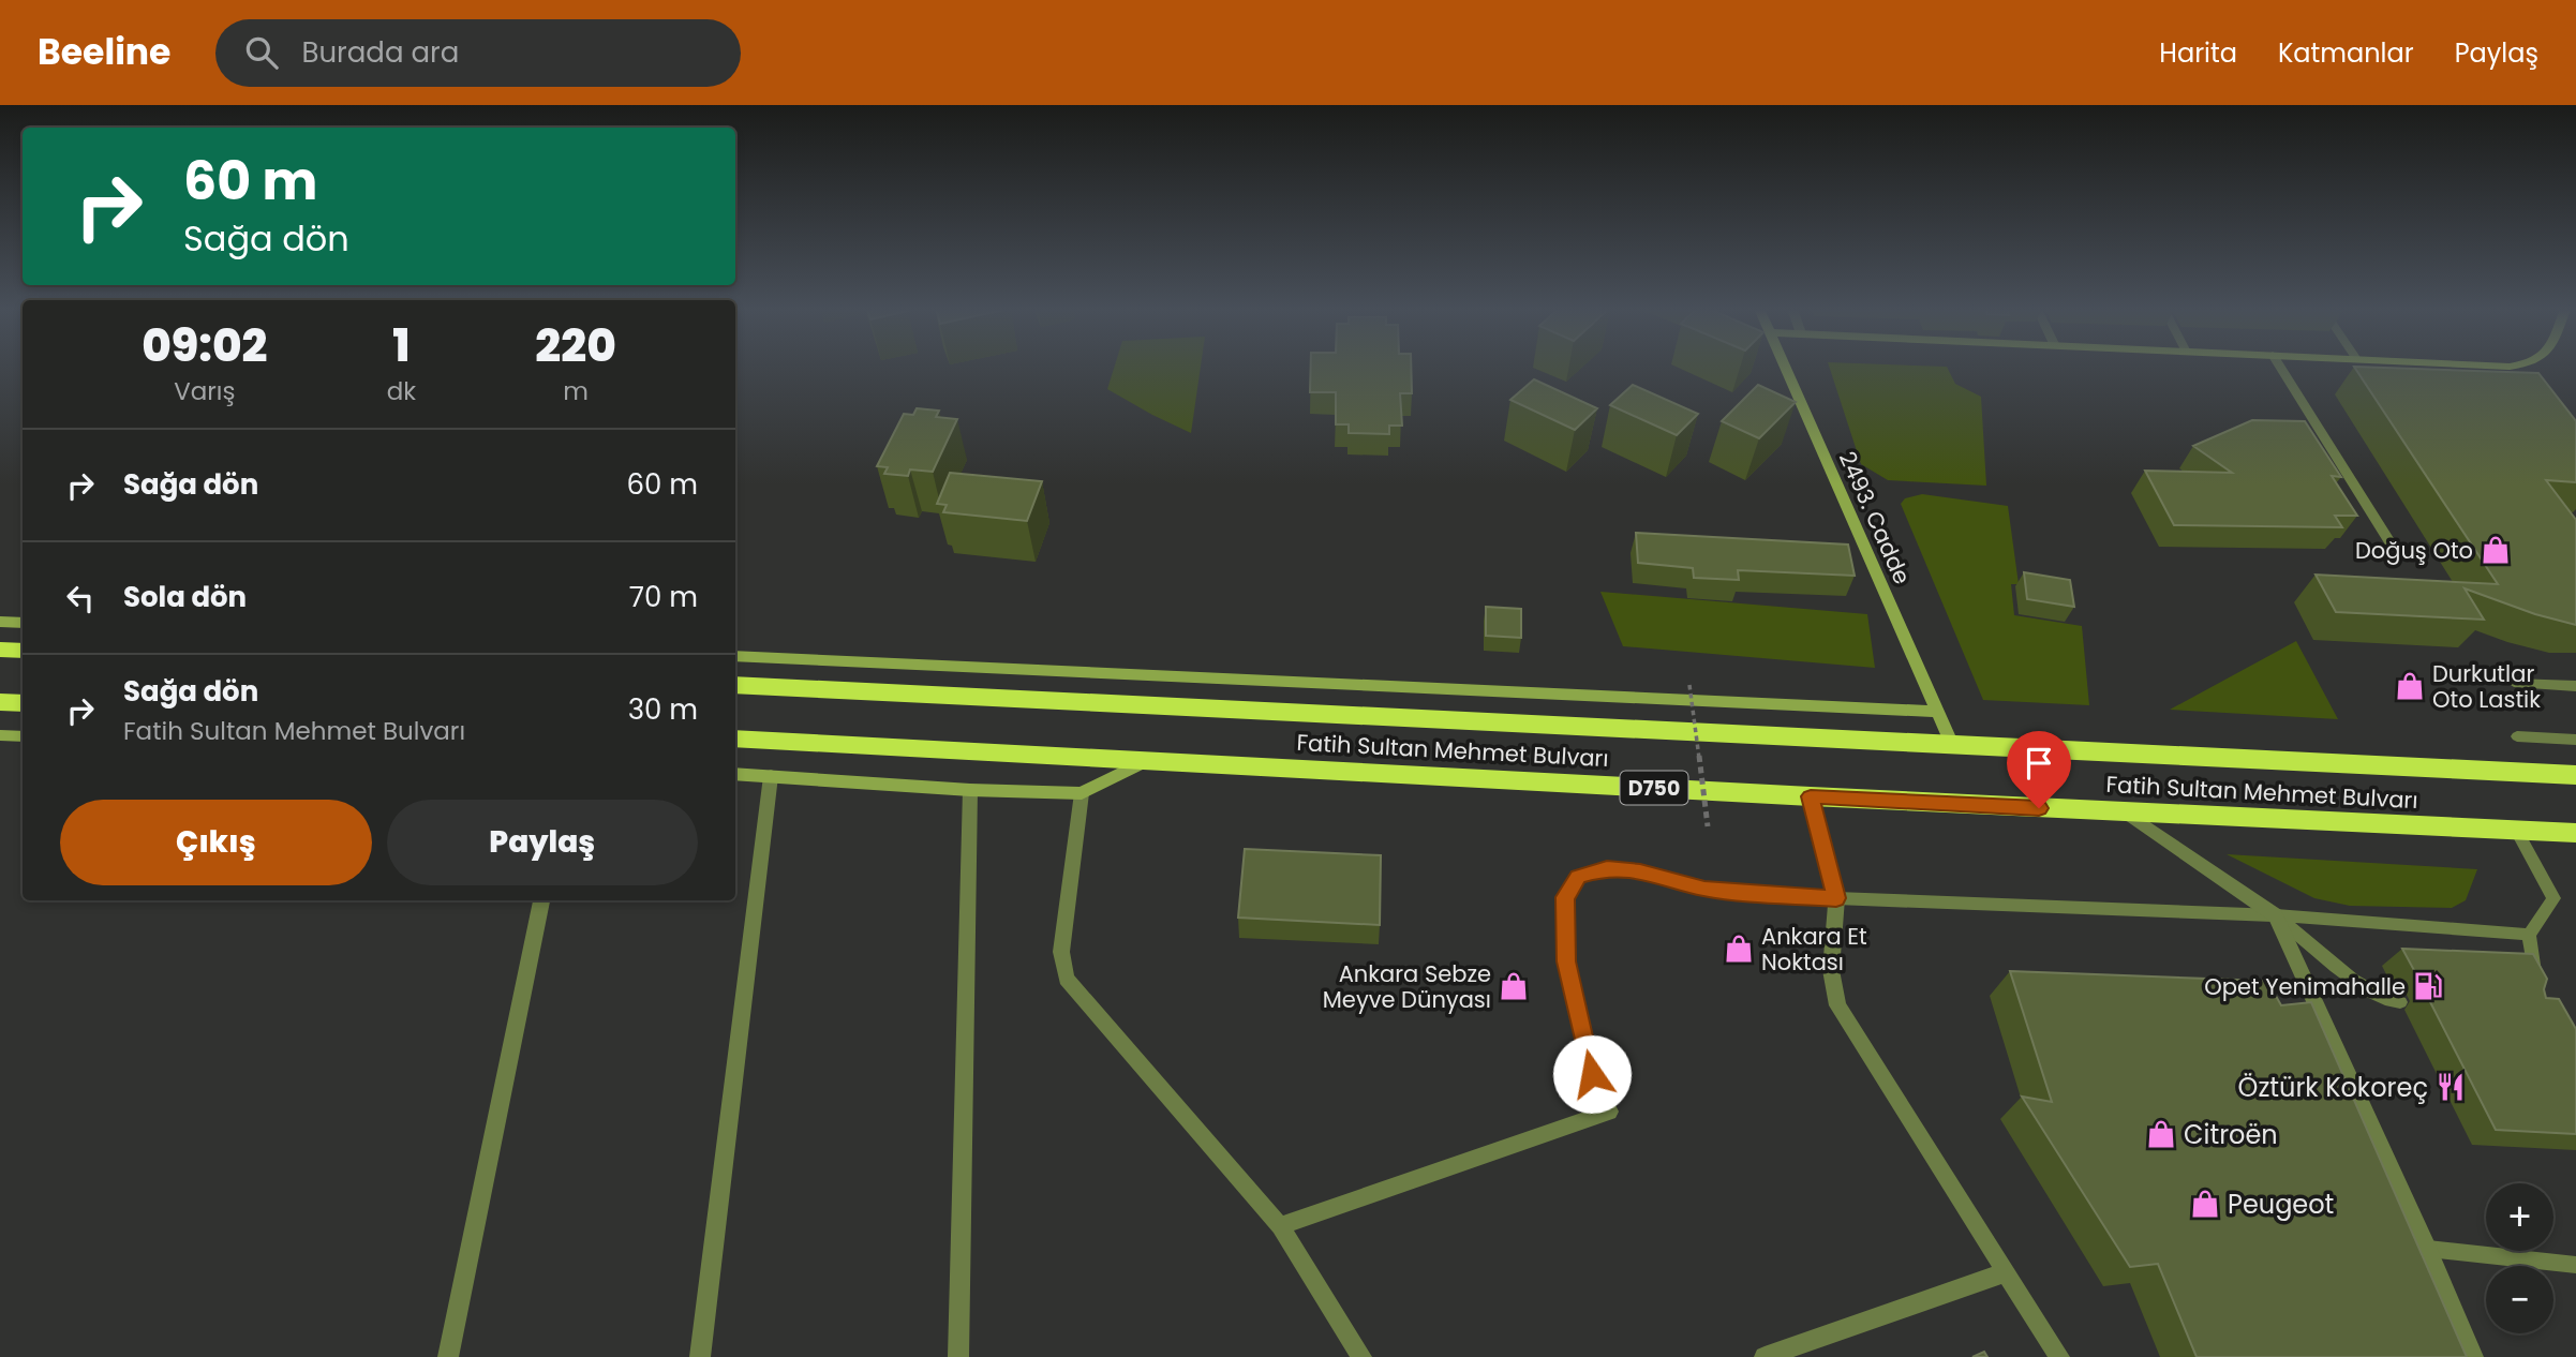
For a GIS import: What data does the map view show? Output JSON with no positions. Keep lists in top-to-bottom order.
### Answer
{
  "streets": {
    "highway": ["Fatih Sultan Mehmet Bulvarı", "D750"],
    "street": ["2493. Cadde"]
  },
  "crossings": [
    ["2493. Cadde", "Fatih Sultan Mehmet Bulvarı"]
  ],
  "places": {
    "shop": [
      "Doğuş Oto",
      "Durkutlar Oto Lastik",
      "Ankara Et Noktası",
      "Ankara Sebze Meyve Dünyası",
      "Citroën",
      "Peugeot"
    ],
    "fuel station": ["Opet Yenimahalle"],
    "restaurant": ["Öztürk Kokoreç"]
  },
  "page": {
    "header": "Beeline",
    "search": "Burada ara",
    "nav": ["Harita", "Katmanlar", "Paylaş"],
    "turn": ["60 m", "Sağa dön"],
    "eta": [
      "09:02",
      "Varış",
      "1",
      "dk",
      "220",
      "m"
    ],
    "list": [
      {
        "name": "Sağa dön",
        "value": "60 m"
      },
      {
        "name": "Sola dön",
        "value": "70 m"
      },
      {
        "name": "Sağa dön",
        "note": "Fatih Sultan Mehmet Bulvarı",
        "value": "30 m"
      }
    ],
    "buttons": ["Çıkış", "Paylaş"],
    "map_buttons": ["+", "−"]
  }
}
